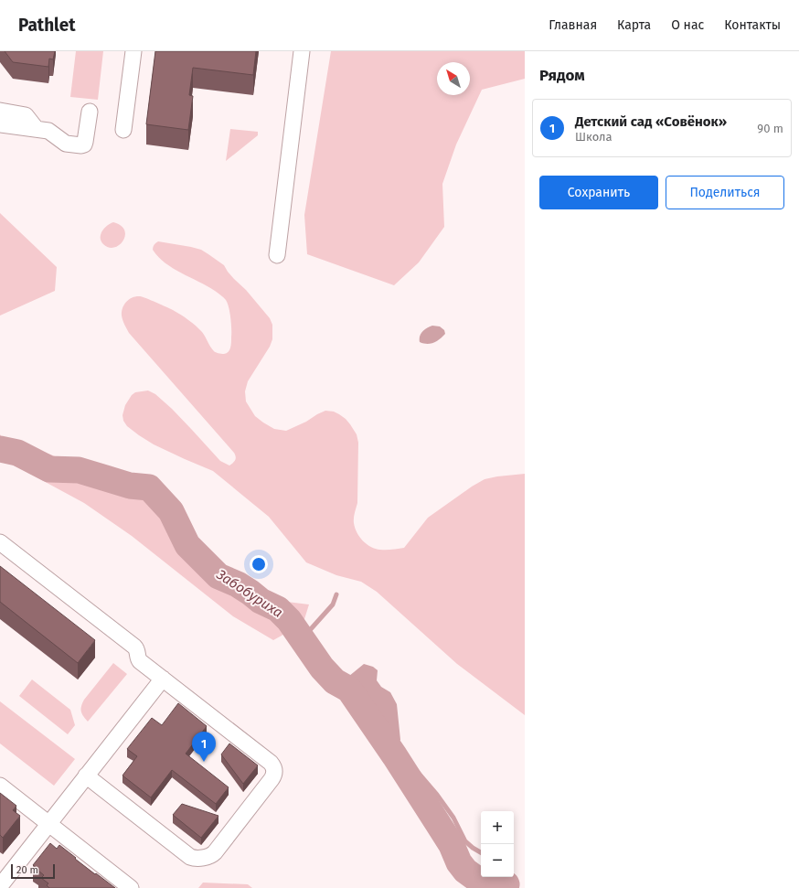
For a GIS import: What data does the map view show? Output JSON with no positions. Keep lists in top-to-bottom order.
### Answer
{
  "water": ["Забобуриха"],
  "scale_bar": "20 m",
  "north": "top left",
  "page": {
    "header": "Pathlet",
    "nav": [
      "Главная",
      "Карта",
      "О нас",
      "Контакты"
    ],
    "heading": "Рядом",
    "list": [
      {
        "mark": "1",
        "name": "Детский сад «Совёнок»",
        "note": "Школа",
        "value": "90 m"
      }
    ],
    "buttons": ["Сохранить", "Поделиться"],
    "pins": "1",
    "map_buttons": ["+", "−"],
    "scale": "20 m"
  }
}
